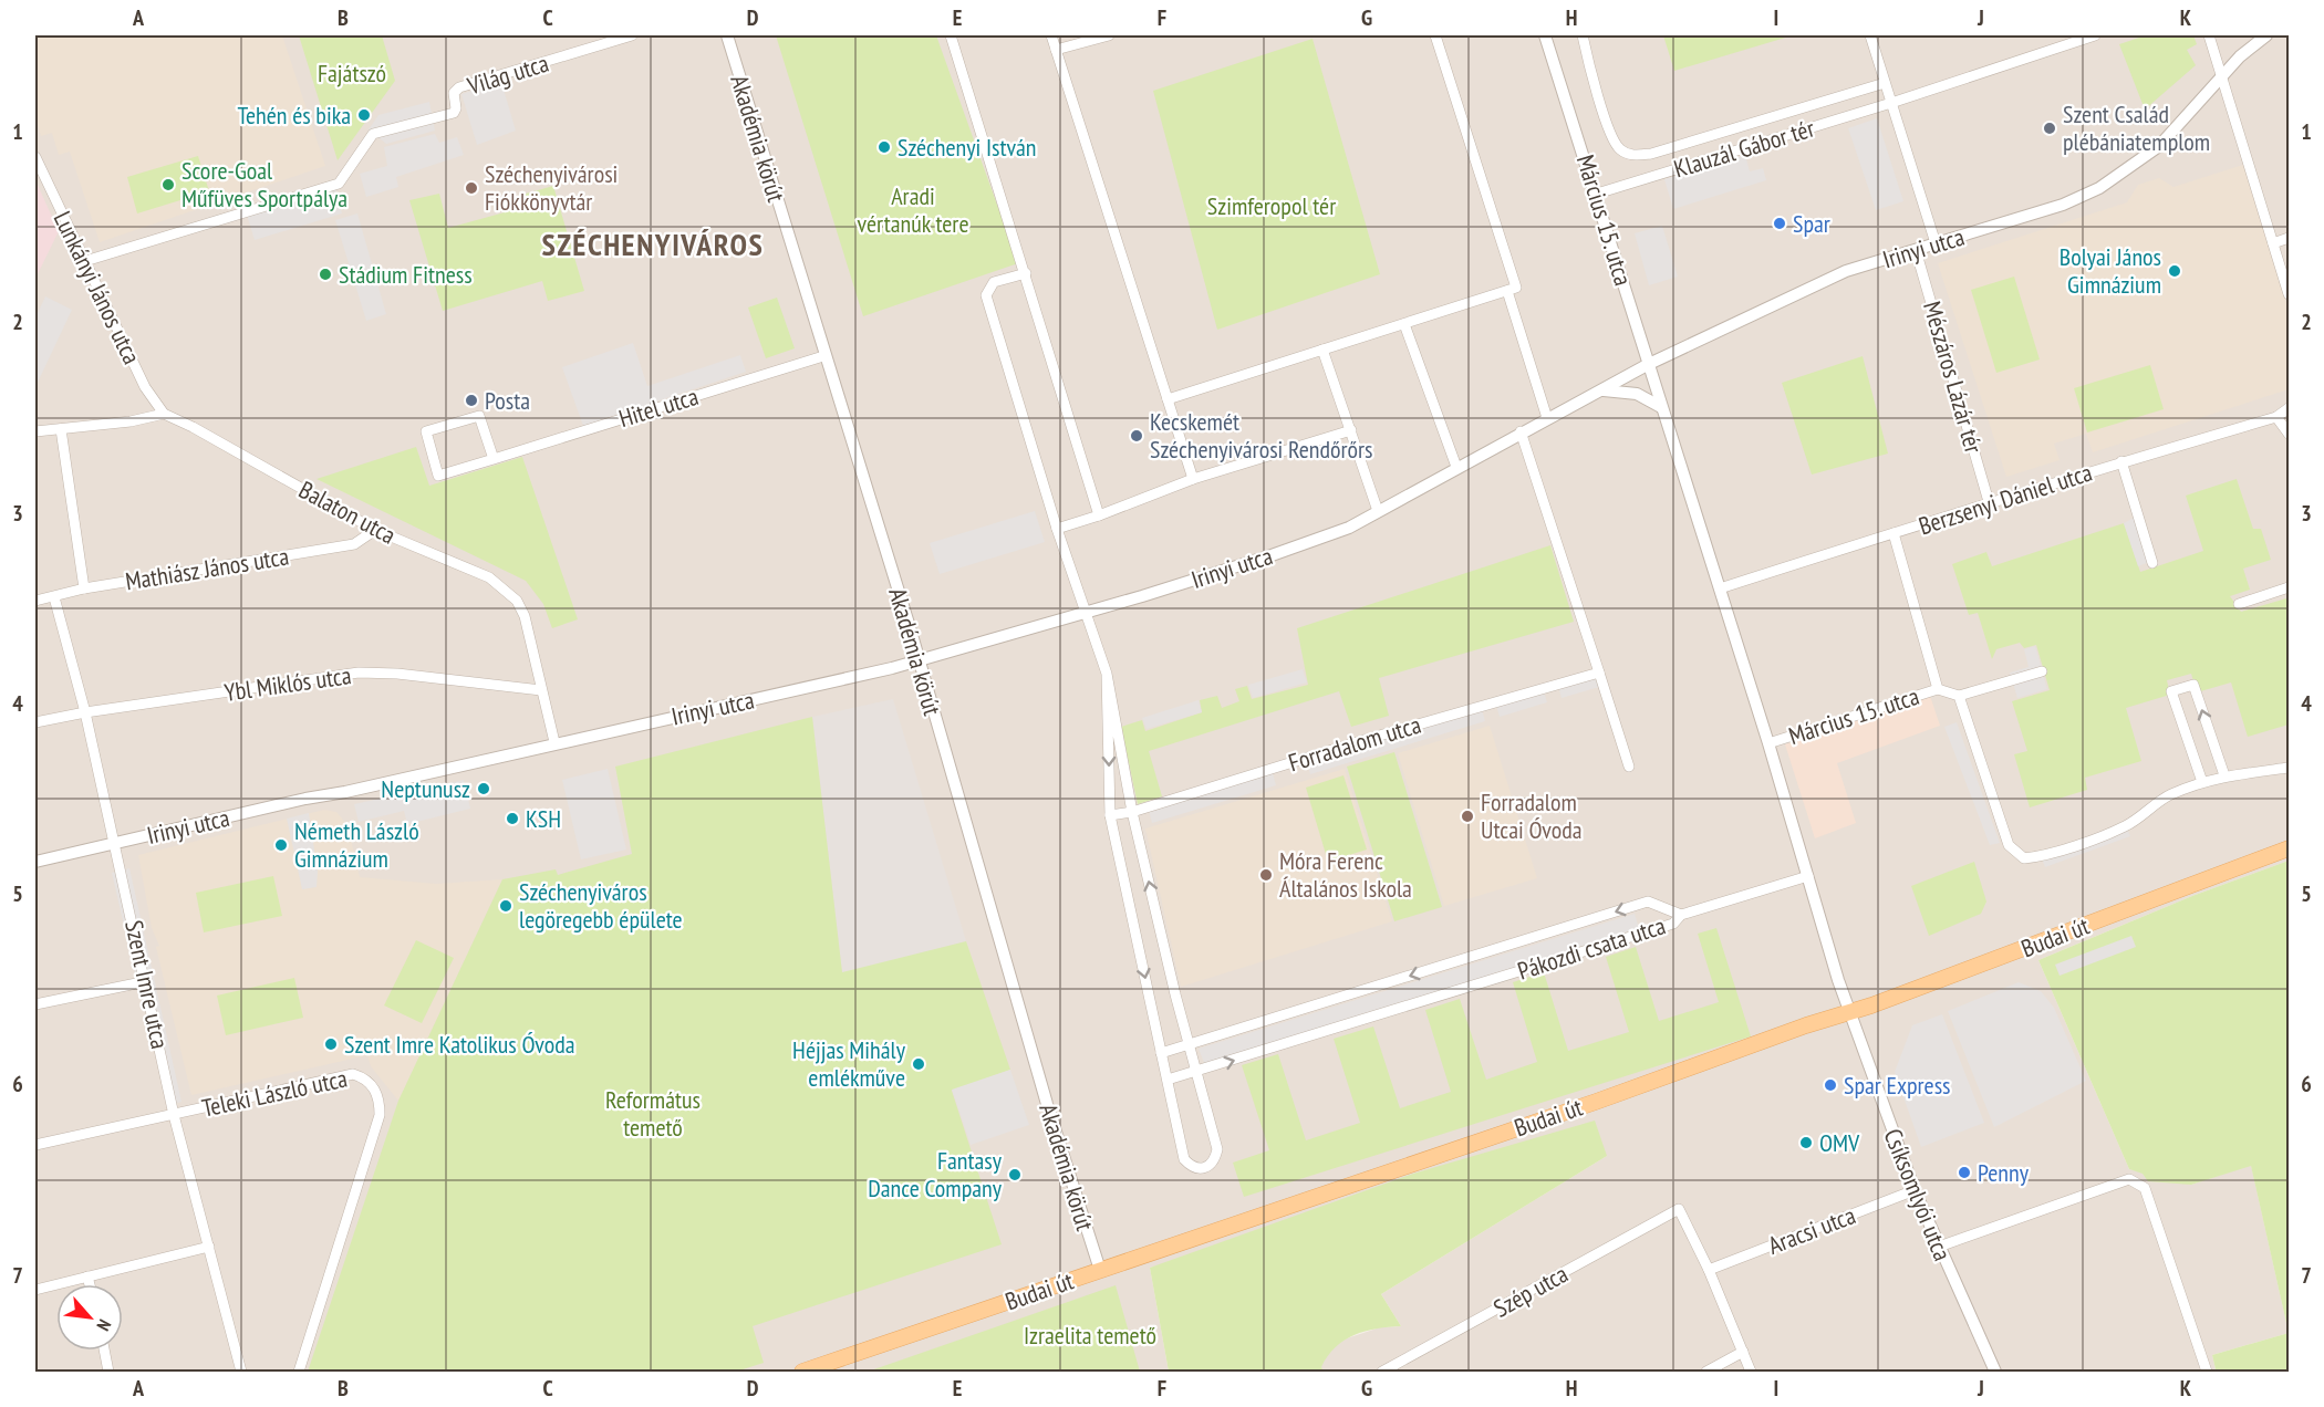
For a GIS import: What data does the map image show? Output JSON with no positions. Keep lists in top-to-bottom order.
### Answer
{
  "streets": {
    "main road": ["Budai út"],
    "street": [
      "Világ utca",
      "Akadémia körút",
      "Klauzál Gábor tér",
      "Március 15. utca",
      "Irinyi utca",
      "Lunkányi János utca",
      "Mészáros Lázár tér",
      "Hitel utca",
      "Berzsenyi Dániel utca",
      "Balaton utca",
      "Mathiász János utca",
      "Ybl Miklós utca",
      "Forradalom utca",
      "Pákozdi csata utca",
      "Szent Imre utca",
      "Teleki László utca",
      "Csíksomlyói utca",
      "Aracsi utca",
      "Szép utca"
    ]
  },
  "crossings": [
    ["Világ utca", "Lunkányi János utca"],
    ["Akadémia körút", "Irinyi utca"],
    ["Akadémia körút", "Hitel utca"],
    ["Akadémia körút", "Budai út"],
    ["Klauzál Gábor tér", "Március 15. utca"],
    ["Március 15. utca", "Irinyi utca"],
    ["Március 15. utca", "Berzsenyi Dániel utca"],
    ["Március 15. utca", "Budai út"],
    ["Március 15. utca", "Csíksomlyói utca"],
    ["Irinyi utca", "Mészáros Lázár tér"],
    ["Irinyi utca", "Balaton utca"],
    ["Irinyi utca", "Szent Imre utca"],
    ["Lunkányi János utca", "Balaton utca"],
    ["Mészáros Lázár tér", "Berzsenyi Dániel utca"],
    ["Balaton utca", "Mathiász János utca"],
    ["Balaton utca", "Ybl Miklós utca"],
    ["Mathiász János utca", "Szent Imre utca"],
    ["Ybl Miklós utca", "Szent Imre utca"],
    ["Budai út", "Csíksomlyói utca"],
    ["Szent Imre utca", "Teleki László utca"],
    ["Csíksomlyói utca", "Aracsi utca"],
    ["Aracsi utca", "Szép utca"]
  ],
  "districts": ["SZÉCHENYIVÁROS"],
  "parks": [
    "Fajátszó",
    "Aradi vértanúk tere",
    "Szimferopol tér",
    "Református temető",
    "Izraelita temető"
  ],
  "places": [
    "Tehén és bika",
    "Szent Család plébániatemplom",
    "Széchenyi István",
    "Score-Goal Műfüves Sportpálya",
    "Széchenyivárosi Fiókkönyvtár",
    "Spar",
    "Bolyai János Gimnázium",
    "Stádium Fitness",
    "Posta",
    "Kecskemét Széchenyivárosi Rendőrőrs",
    "Neptunusz",
    "Forradalom Utcai Óvoda",
    "KSH",
    "Németh László Gimnázium",
    "Móra Ferenc Általános Iskola",
    "Széchenyiváros legöregebb épülete",
    "Szent Imre Katolikus Óvoda",
    "Héjjas Mihály emlékműve",
    "Spar Express",
    "OMV",
    "Penny",
    "Fantasy Dance Company"
  ],
  "north": "bottom right",
  "grid": {
    "columns": [
      "A",
      "B",
      "C",
      "D",
      "E",
      "F",
      "G",
      "H",
      "I",
      "J",
      "K"
    ],
    "rows": [
      "1",
      "2",
      "3",
      "4",
      "5",
      "6",
      "7"
    ]
  }
}
